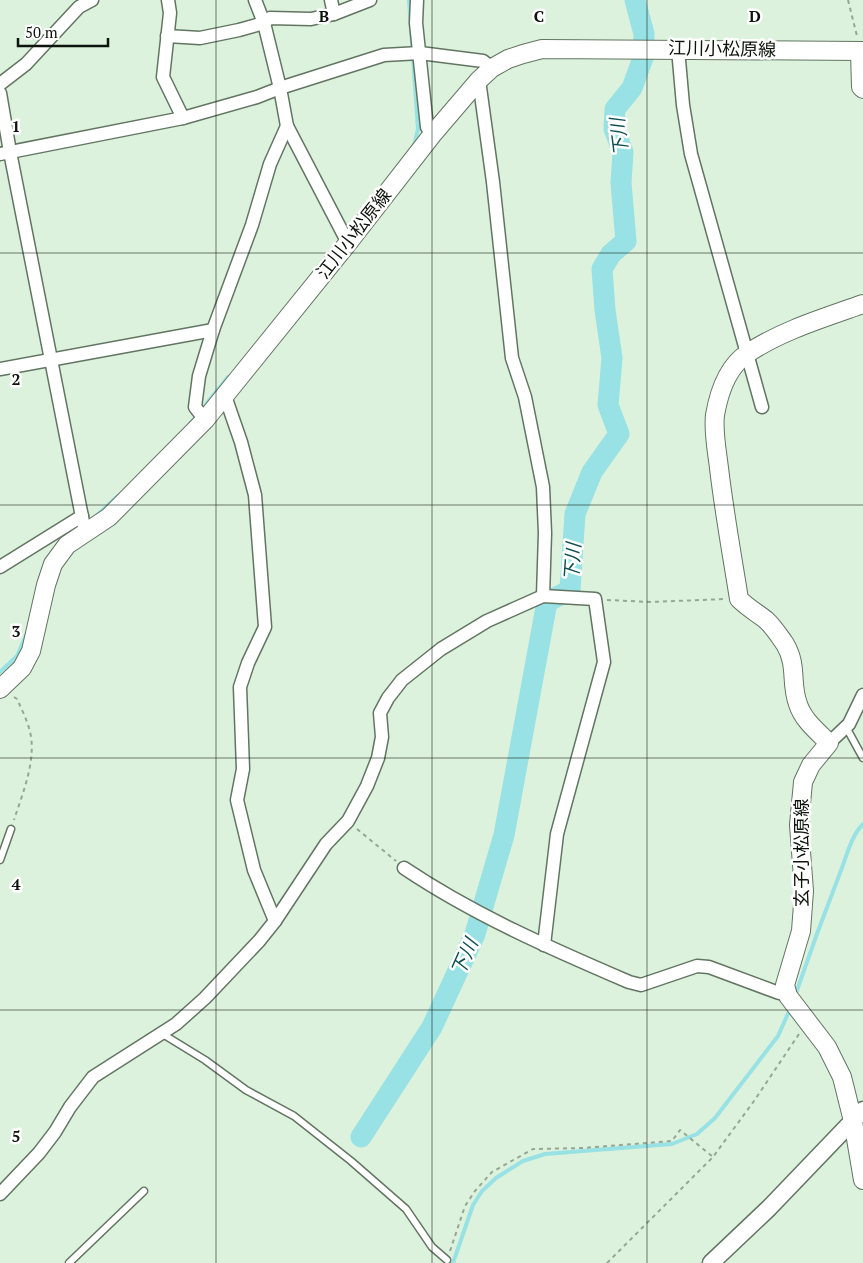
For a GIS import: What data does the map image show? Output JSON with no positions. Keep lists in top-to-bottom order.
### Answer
{
  "streets": {
    "main road": ["江川小松原線", "玄子小松原線"]
  },
  "water": ["下川"],
  "scale_bar": "50 m",
  "grid": {
    "columns": ["B", "C", "D"],
    "rows": [
      "1",
      "2",
      "3",
      "4",
      "5"
    ]
  }
}
